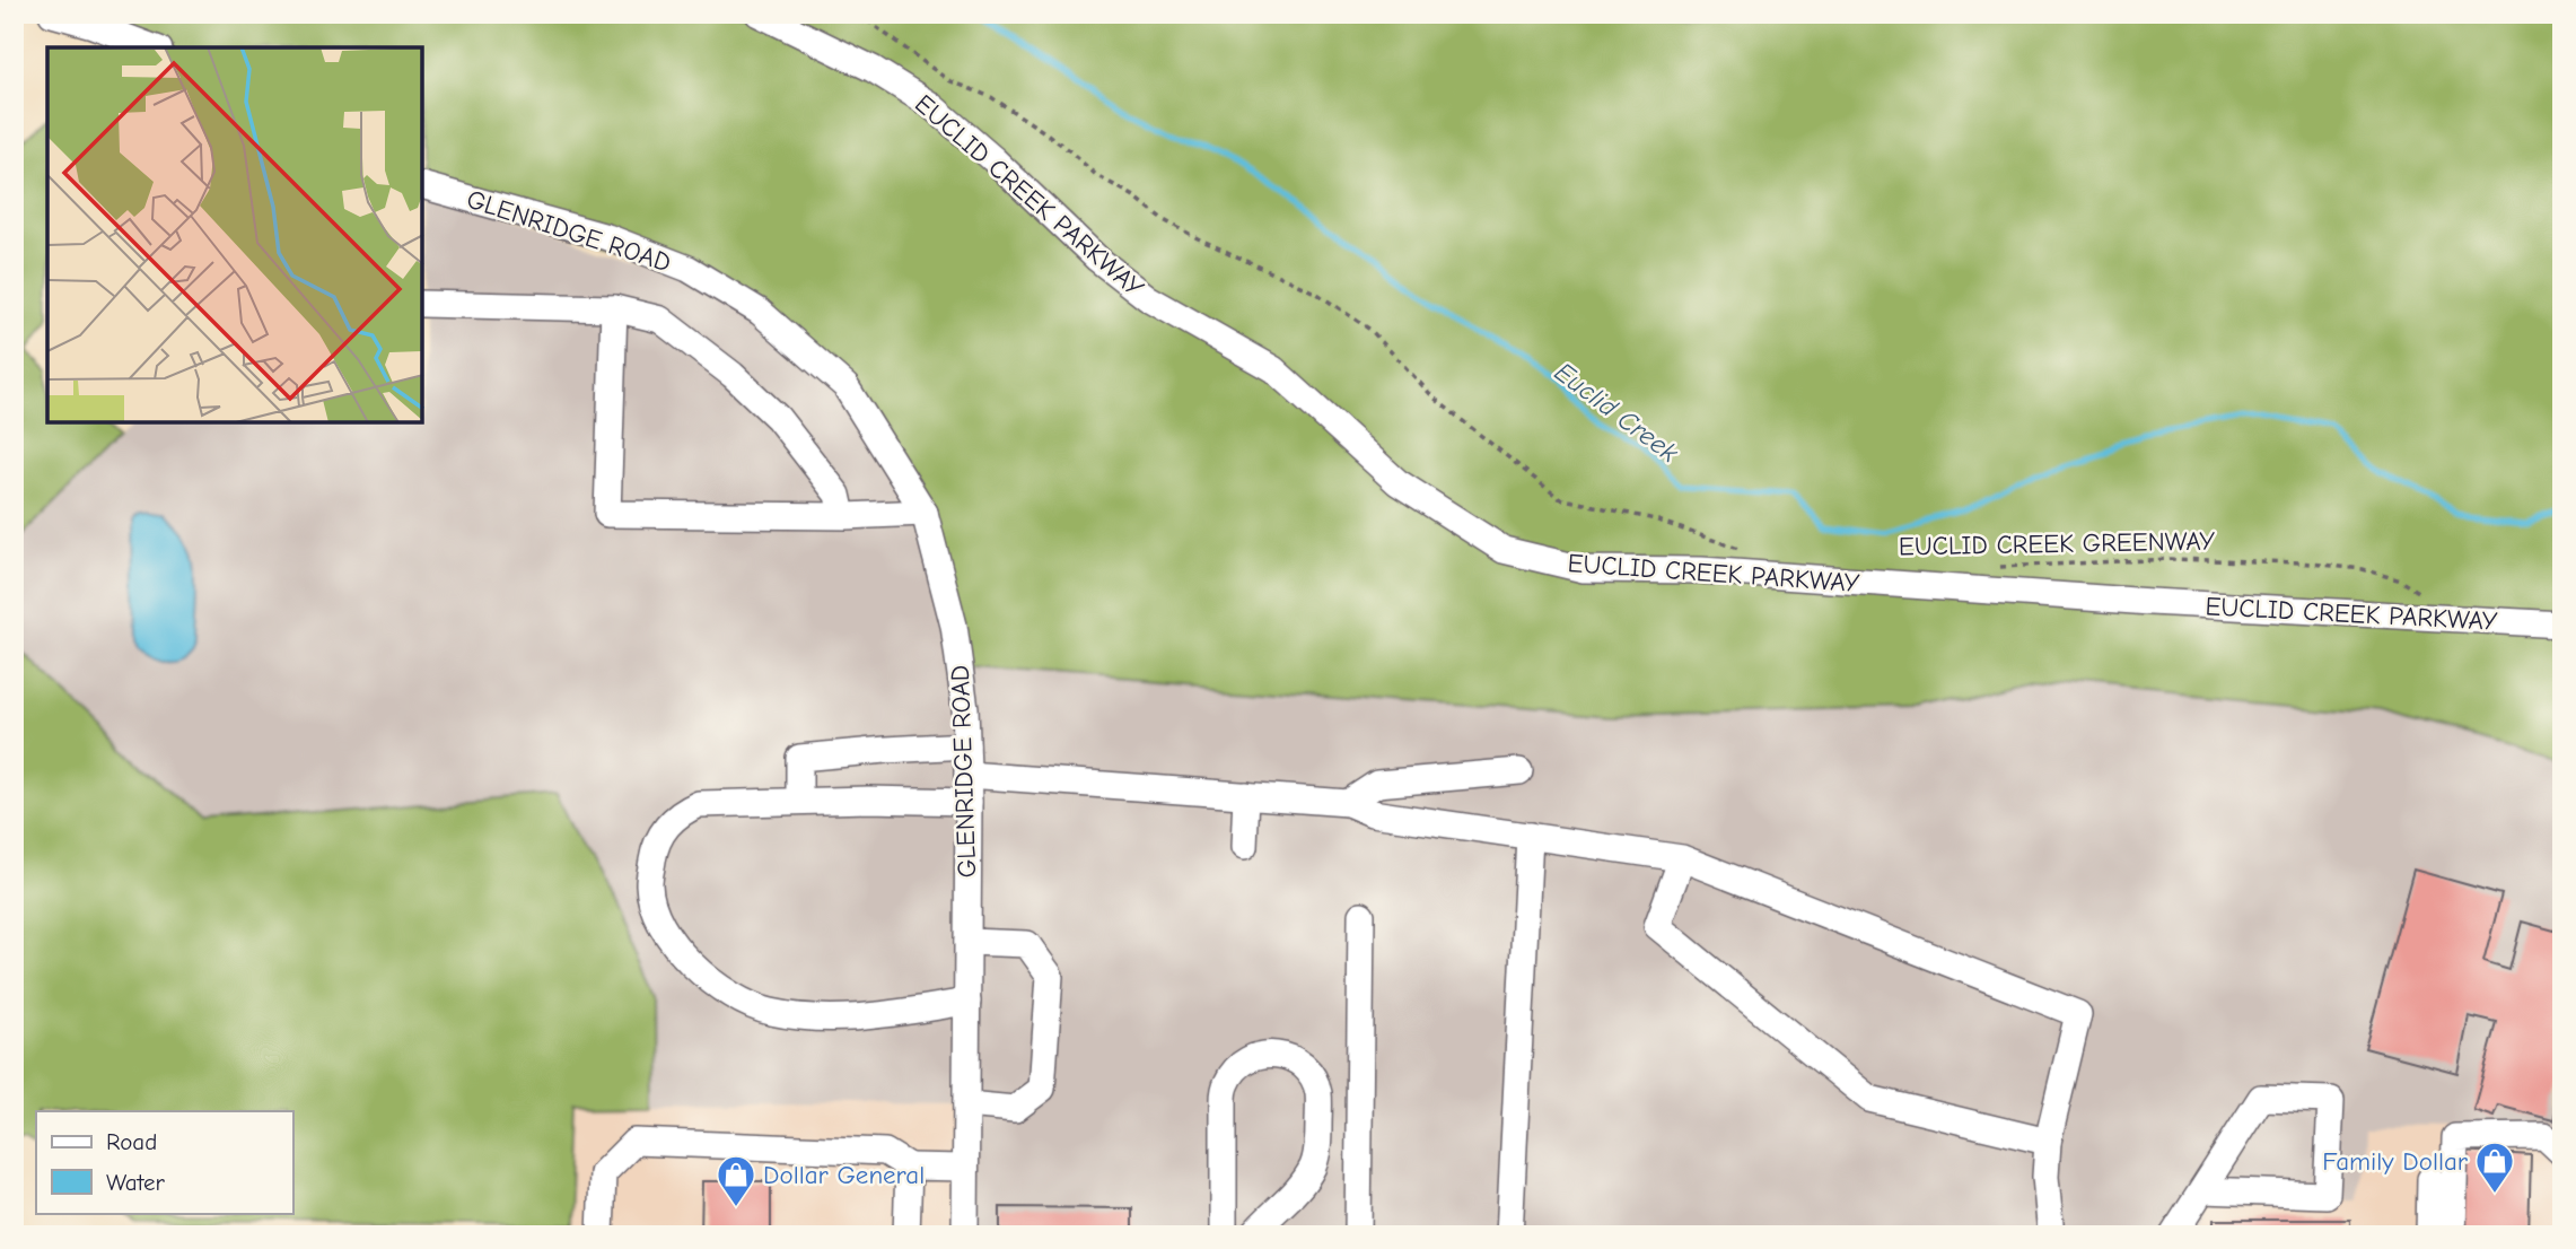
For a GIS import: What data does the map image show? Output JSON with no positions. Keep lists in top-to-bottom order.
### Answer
{
  "streets": {
    "street": ["EUCLID CREEK PARKWAY", "GLENRIDGE ROAD"],
    "path": ["EUCLID CREEK GREENWAY"]
  },
  "water": ["Euclid Creek"],
  "places": {
    "shop": ["Family Dollar", "Dollar General"]
  },
  "legend": ["Road", "Water"]
}
